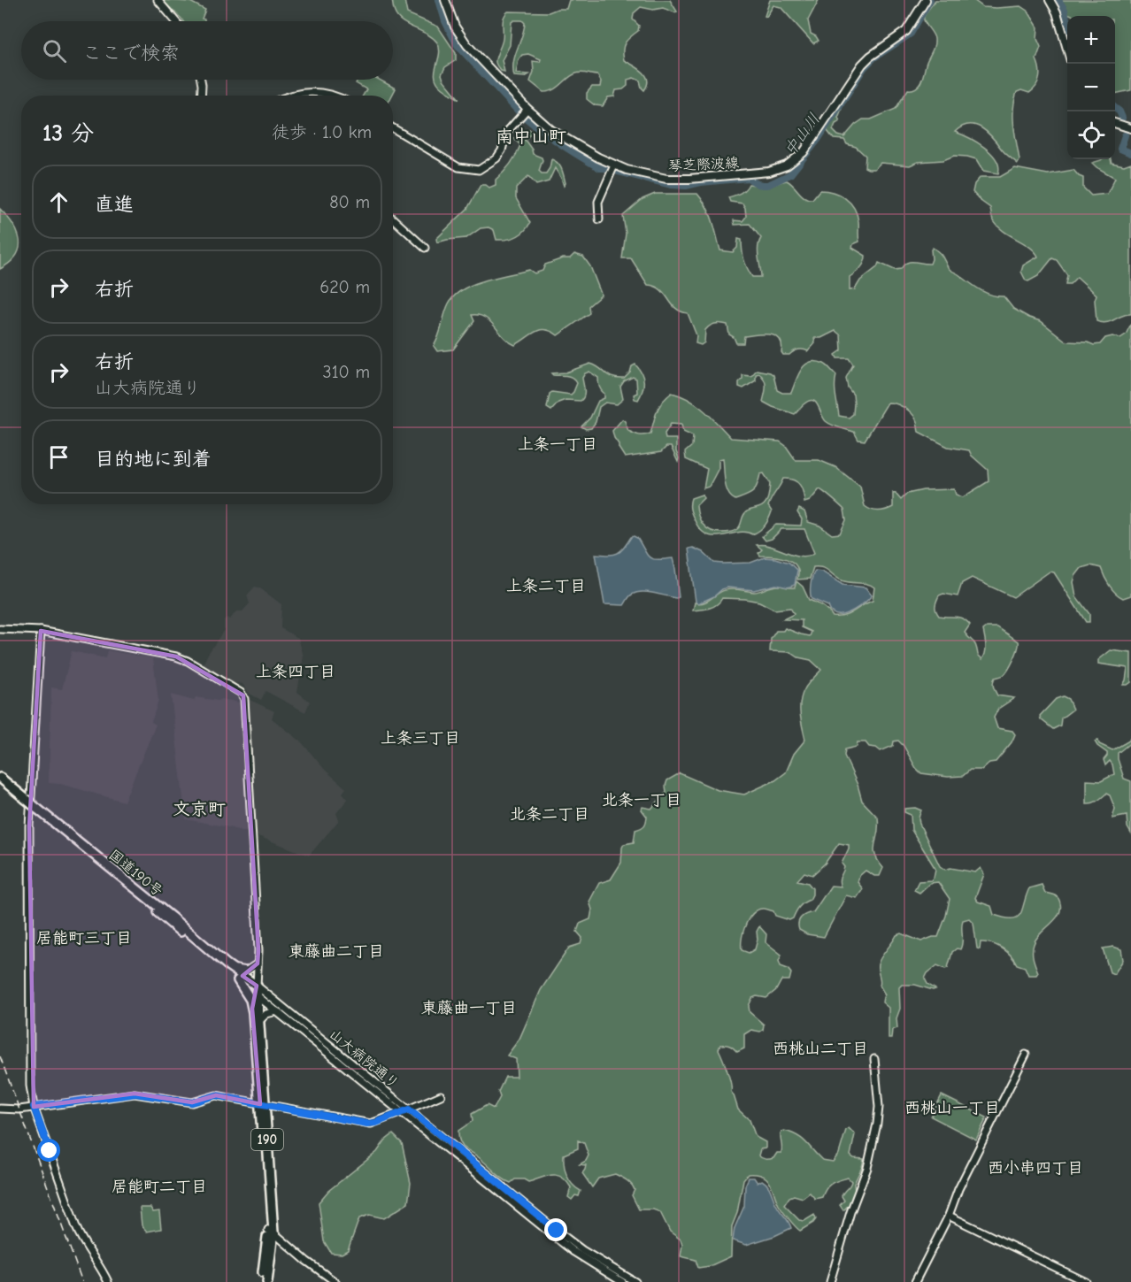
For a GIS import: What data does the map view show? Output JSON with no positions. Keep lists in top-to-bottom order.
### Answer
{
  "streets": {
    "highway": ["国道190号", "190"],
    "main road": ["琴芝際波線"],
    "street": ["山大病院通り"]
  },
  "crossings": [
    ["国道190号", "山大病院通り"]
  ],
  "districts": [
    "南中山町",
    "上条一丁目",
    "上条二丁目",
    "上条四丁目",
    "上条三丁目",
    "北条一丁目",
    "文京町",
    "北条二丁目",
    "居能町三丁目",
    "東藤曲二丁目",
    "東藤曲一丁目",
    "西桃山二丁目",
    "西桃山一丁目",
    "西小串四丁目",
    "居能町二丁目"
  ],
  "water": ["中山川"],
  "page": {
    "map_buttons": ["+", "−"],
    "search": "ここで検索",
    "heading": ["13 分", "徒歩 · 1.0 km"],
    "list": [
      ["直進", "80 m"],
      ["右折", "620 m"],
      ["右折", "山大病院通り", "310 m"],
      "目的地に到着"
    ]
  }
}
